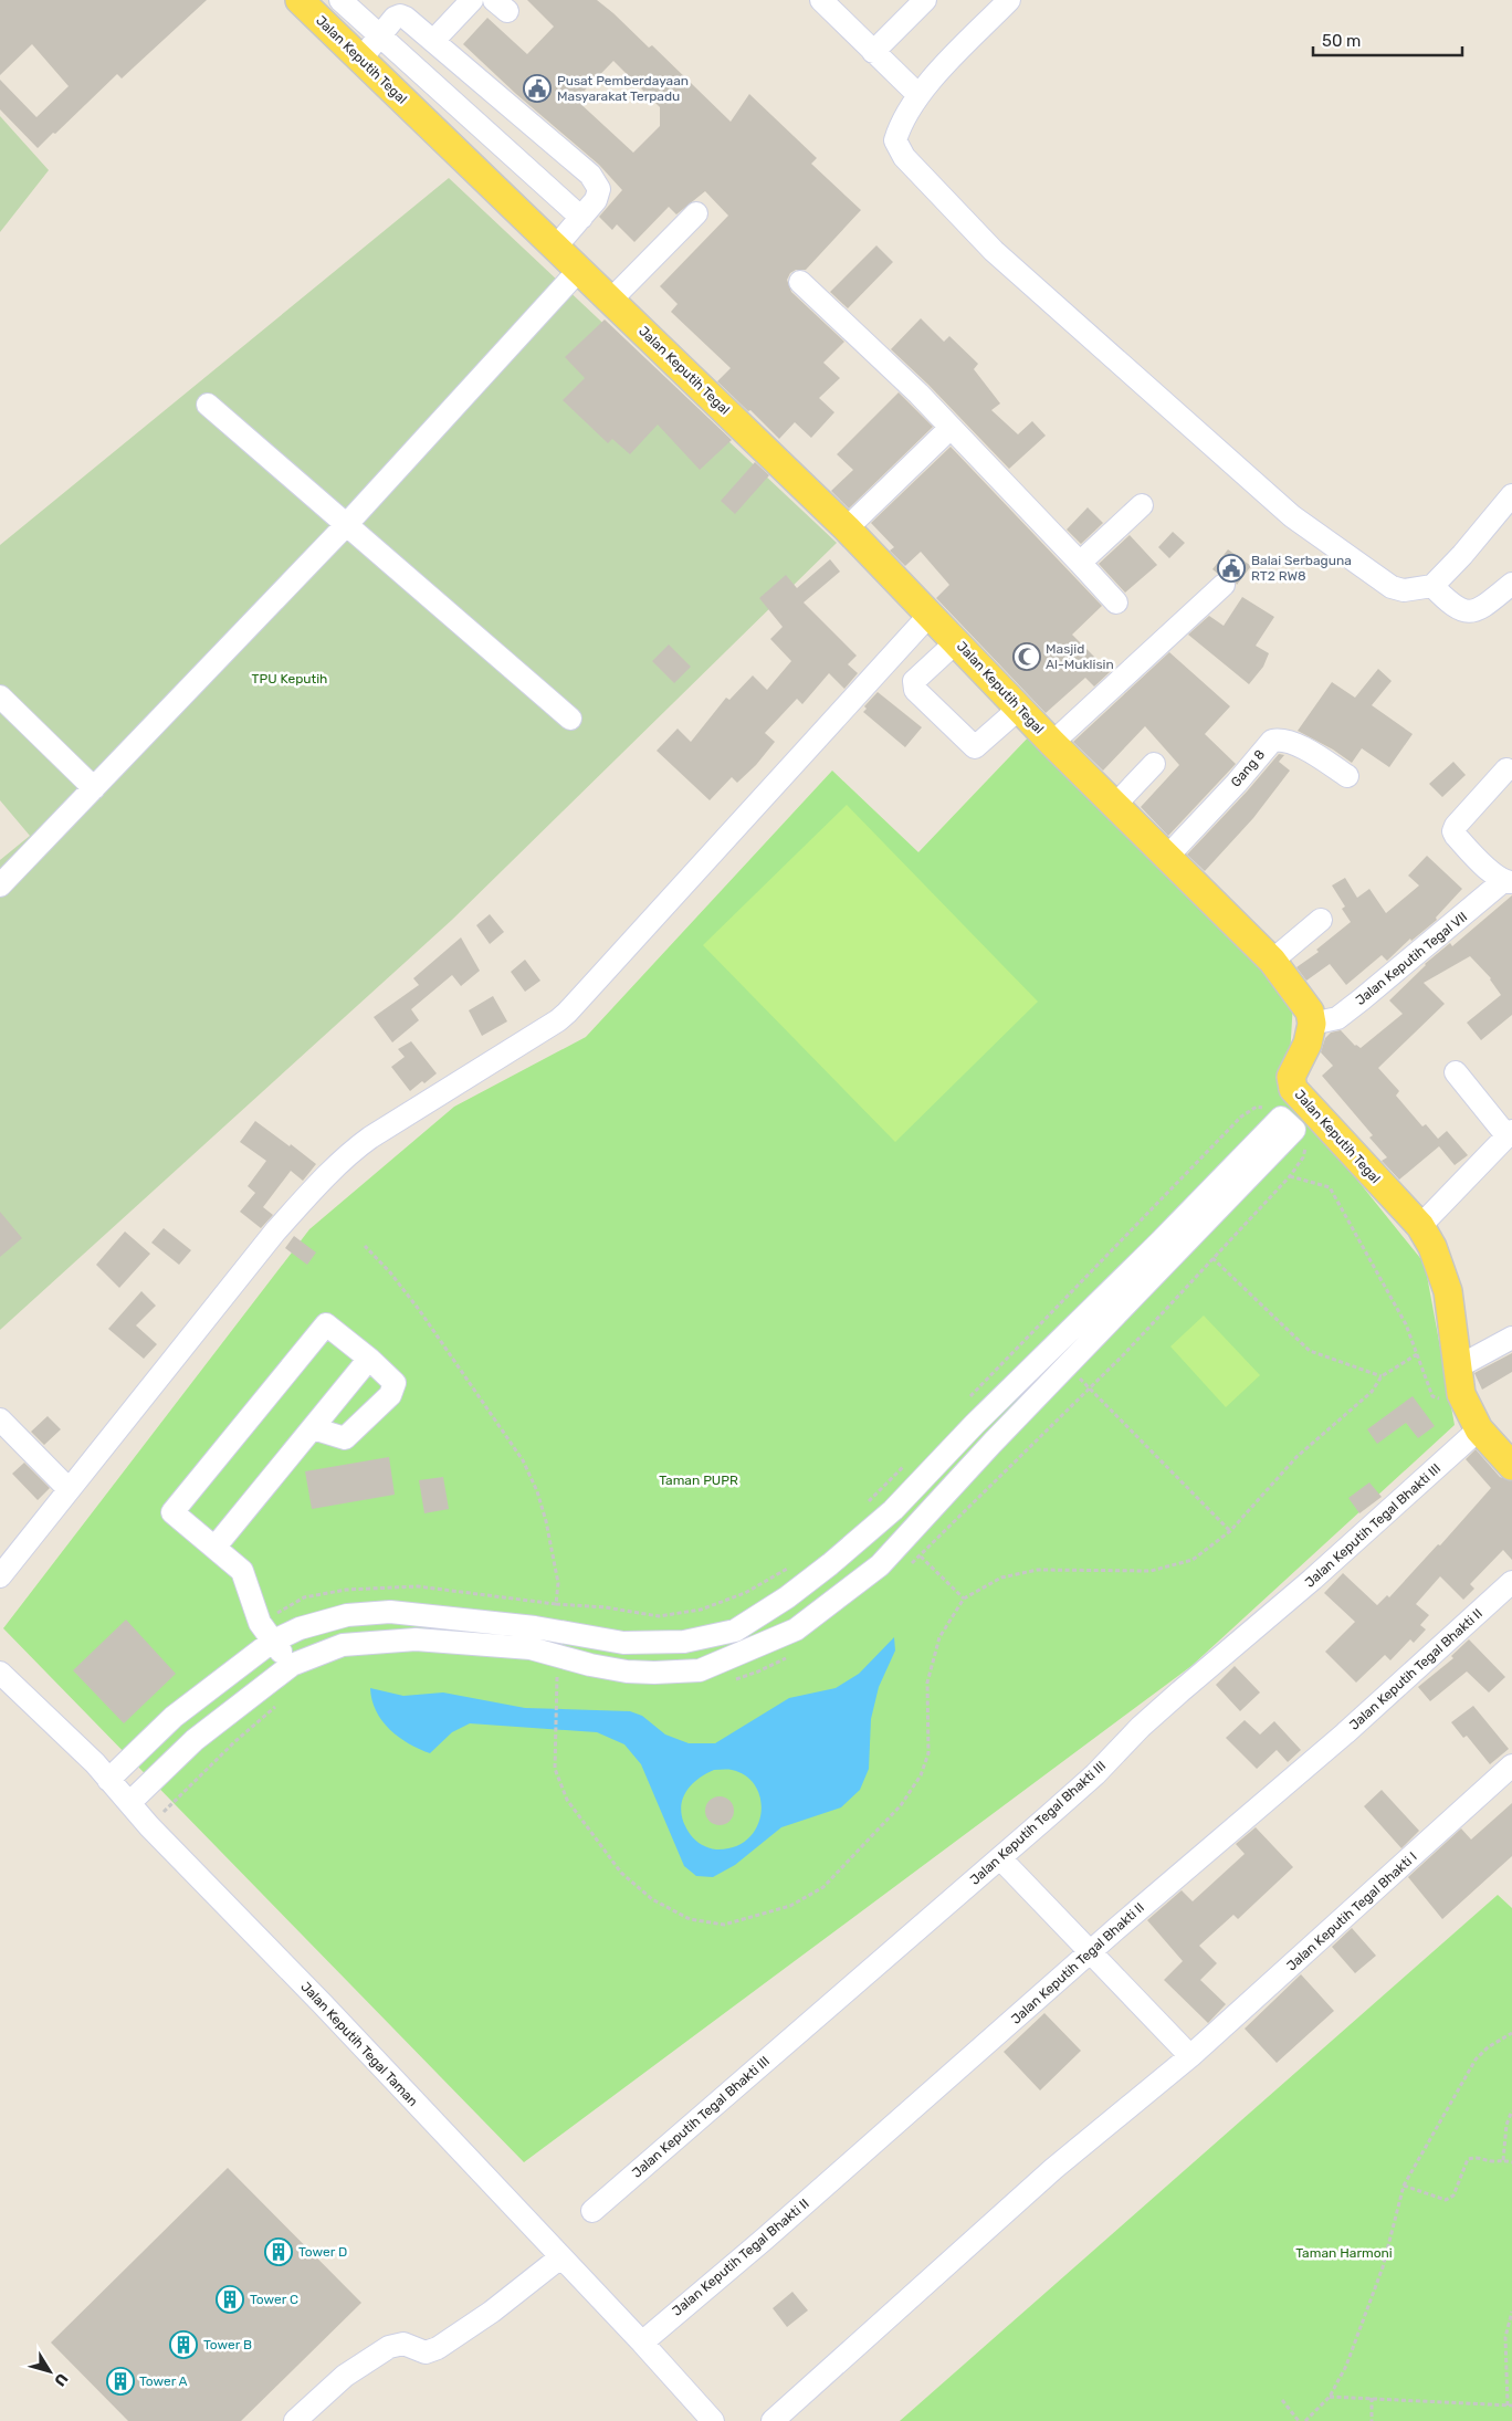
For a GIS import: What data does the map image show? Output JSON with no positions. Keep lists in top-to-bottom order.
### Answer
{
  "streets": {
    "main road": ["Jalan Keputih Tegal"],
    "street": [
      "Gang 8",
      "Jalan Keputih Tegal VII",
      "Jalan Keputih Tegal Bhakti III",
      "Jalan Keputih Tegal Bhakti II",
      "Jalan Keputih Tegal Bhakti I",
      "Jalan Keputih Tegal Taman"
    ]
  },
  "crossings": [
    ["Jalan Keputih Tegal", "Gang 8"],
    ["Jalan Keputih Tegal", "Jalan Keputih Tegal VII"],
    ["Jalan Keputih Tegal", "Jalan Keputih Tegal Bhakti III"],
    ["Jalan Keputih Tegal Bhakti II", "Jalan Keputih Tegal Taman"]
  ],
  "parks": ["TPU Keputih", "Taman PUPR", "Taman Harmoni"],
  "places": {
    "public building": ["Pusat Pemberdayaan Masyarakat Terpadu", "Balai Serbaguna RT2 RW8"],
    "mosque": ["Masjid Al-Muklisin"],
    "building": [
      "Tower D",
      "Tower C",
      "Tower B",
      "Tower A"
    ]
  },
  "scale_bar": "50 m",
  "north": "bottom right"
}
